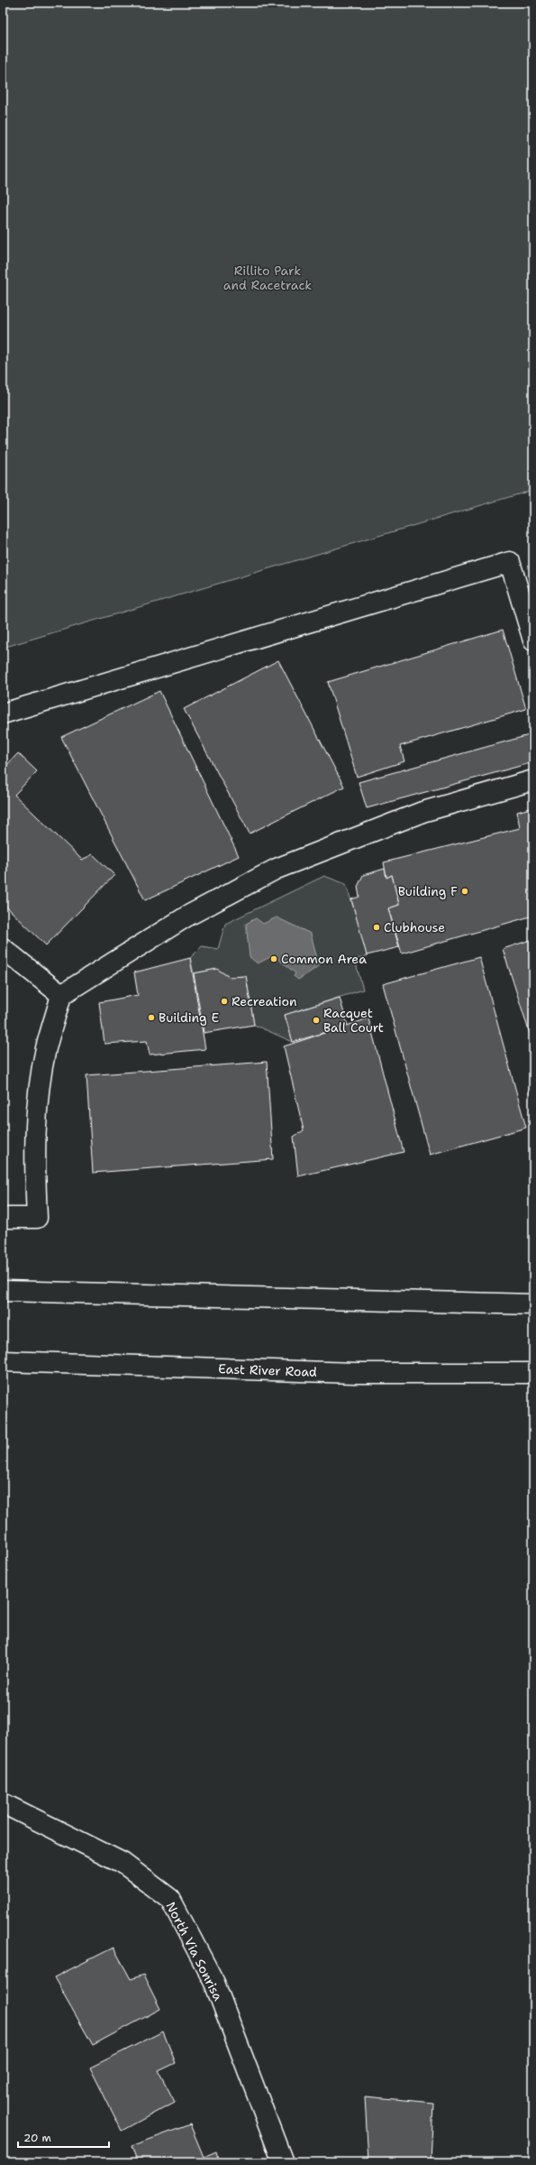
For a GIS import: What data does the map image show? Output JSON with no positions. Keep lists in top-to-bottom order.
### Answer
{
  "streets": {
    "street": ["East River Road", "North Via Sonrisa"]
  },
  "parks": ["Rillito Park and Racetrack"],
  "places": [
    "Building F",
    "Clubhouse",
    "Common Area",
    "Recreation",
    "Building E",
    "Racquet Ball Court"
  ],
  "scale_bar": "20 m"
}
